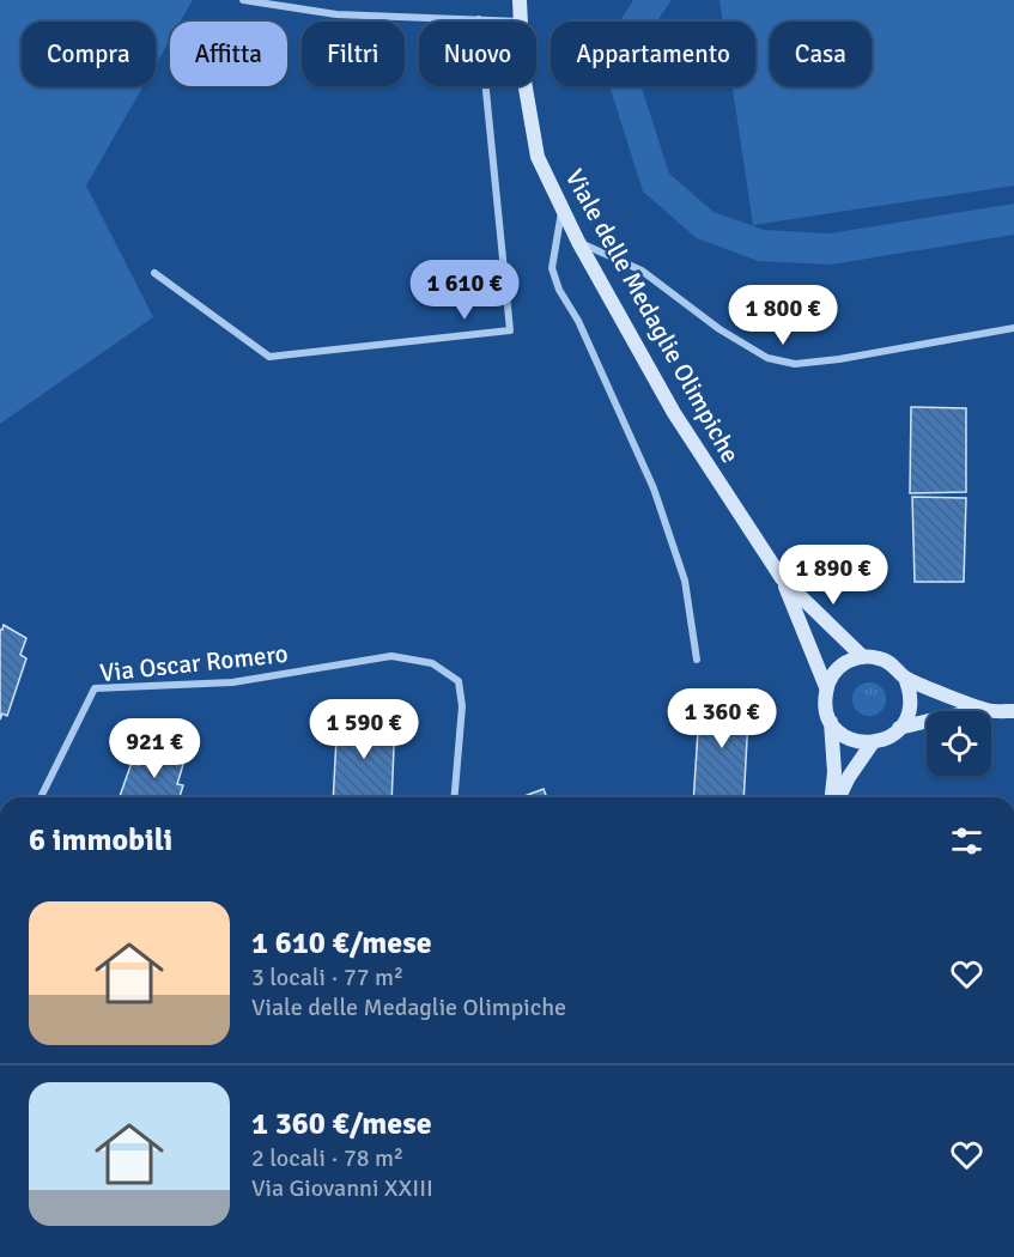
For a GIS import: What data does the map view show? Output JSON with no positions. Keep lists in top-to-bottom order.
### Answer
{
  "streets": {
    "main road": ["Viale delle Medaglie Olimpiche"],
    "street": ["Via Oscar Romero"]
  },
  "page": {
    "chip": [
      "Compra",
      "Affitta",
      "Filtri",
      "Nuovo",
      "Appartamento",
      "Casa"
    ],
    "price": [
      "1 610 €",
      "1 800 €",
      "1 890 €",
      "1 360 €",
      "1 590 €",
      "921 €"
    ],
    "heading": "6 immobili",
    "list": [
      {
        "name": "1 610 €/mese",
        "note": "3 locali · 77 m² · Viale delle Medaglie Olimpiche"
      },
      {
        "name": "1 360 €/mese",
        "note": "2 locali · 78 m² · Via Giovanni XXIII"
      }
    ]
  }
}
